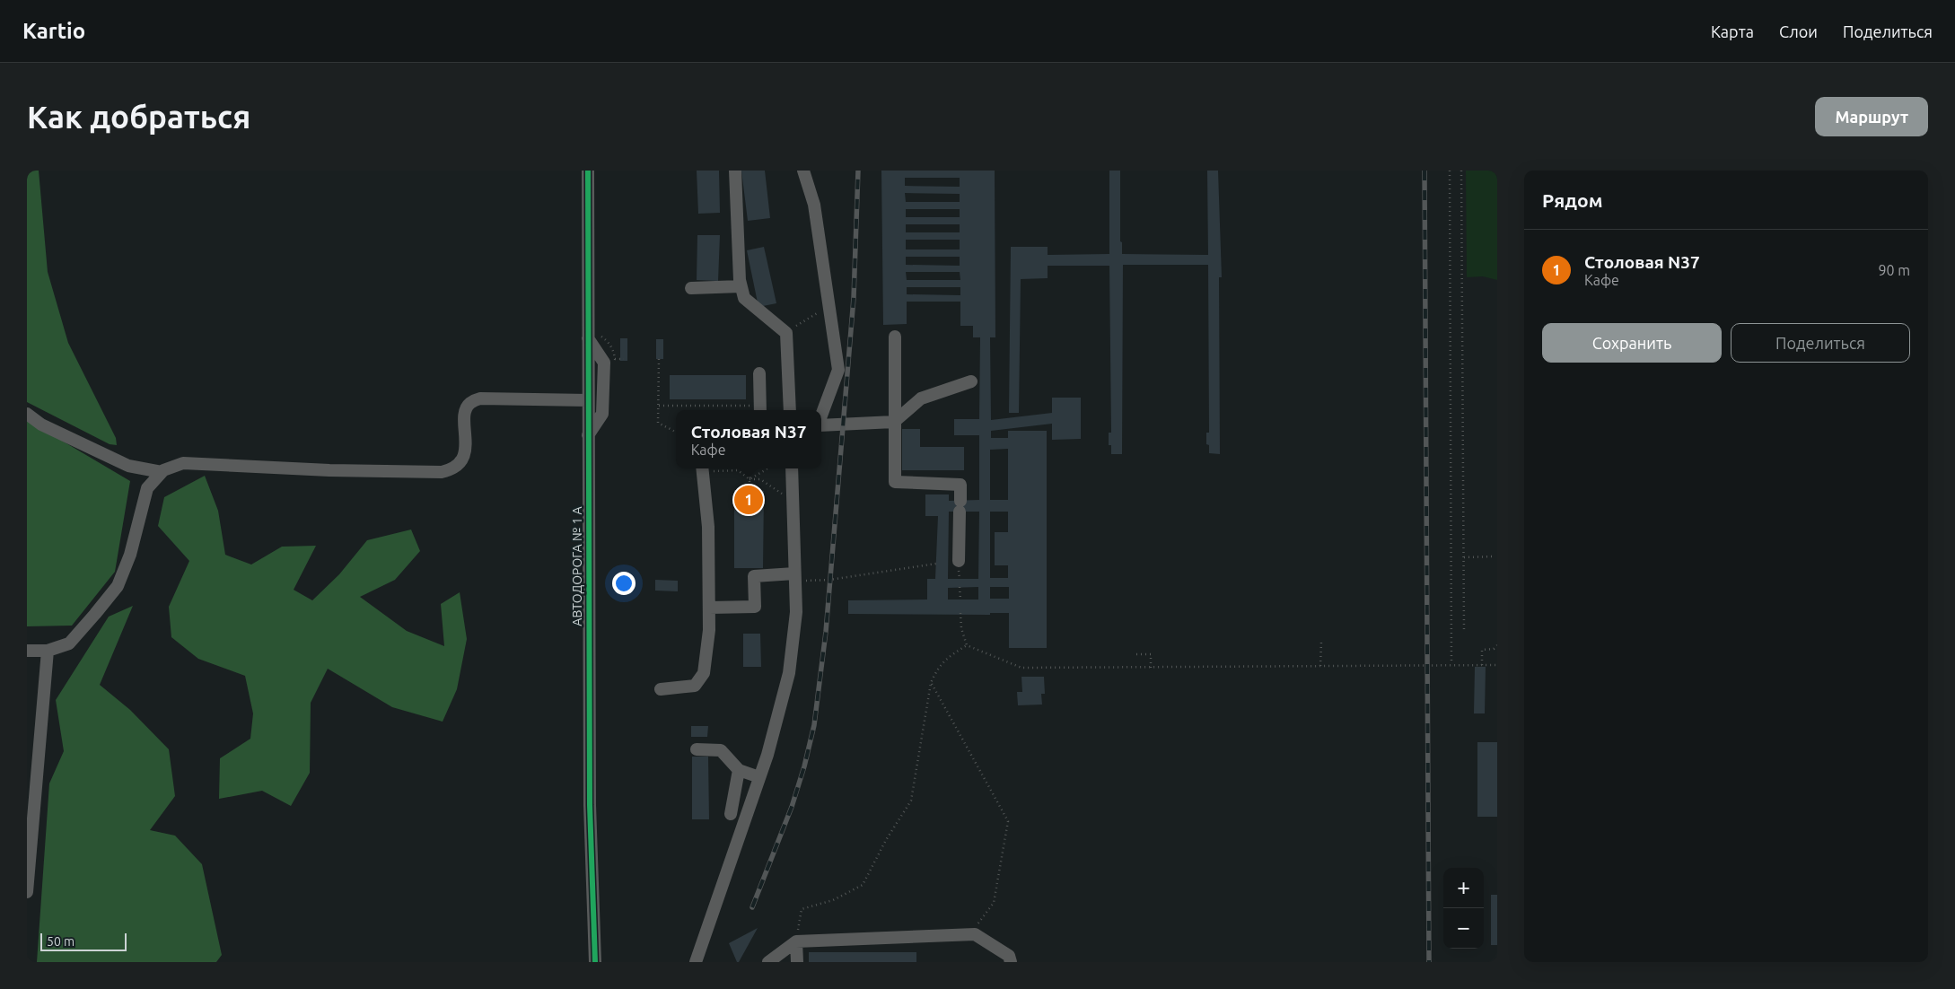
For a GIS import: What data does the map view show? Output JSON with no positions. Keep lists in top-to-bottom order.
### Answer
{
  "streets": {
    "street": ["АВТОДОРОГА № 1 А"]
  },
  "scale_bar": "50 m",
  "page": {
    "header": "Kartio",
    "nav": ["Карта", "Слои", "Поделиться"],
    "buttons": [
      "Маршрут",
      ["Сохранить", "Поделиться"]
    ],
    "title": "Как добраться",
    "heading": "Рядом",
    "list": [
      {
        "mark": "1",
        "name": "Столовая N37",
        "note": "Кафе",
        "value": "90 m"
      }
    ],
    "popup": ["Столовая N37", "Кафе"],
    "pins": "1",
    "map_buttons": ["+", "−"],
    "scale": "50 m"
  }
}
